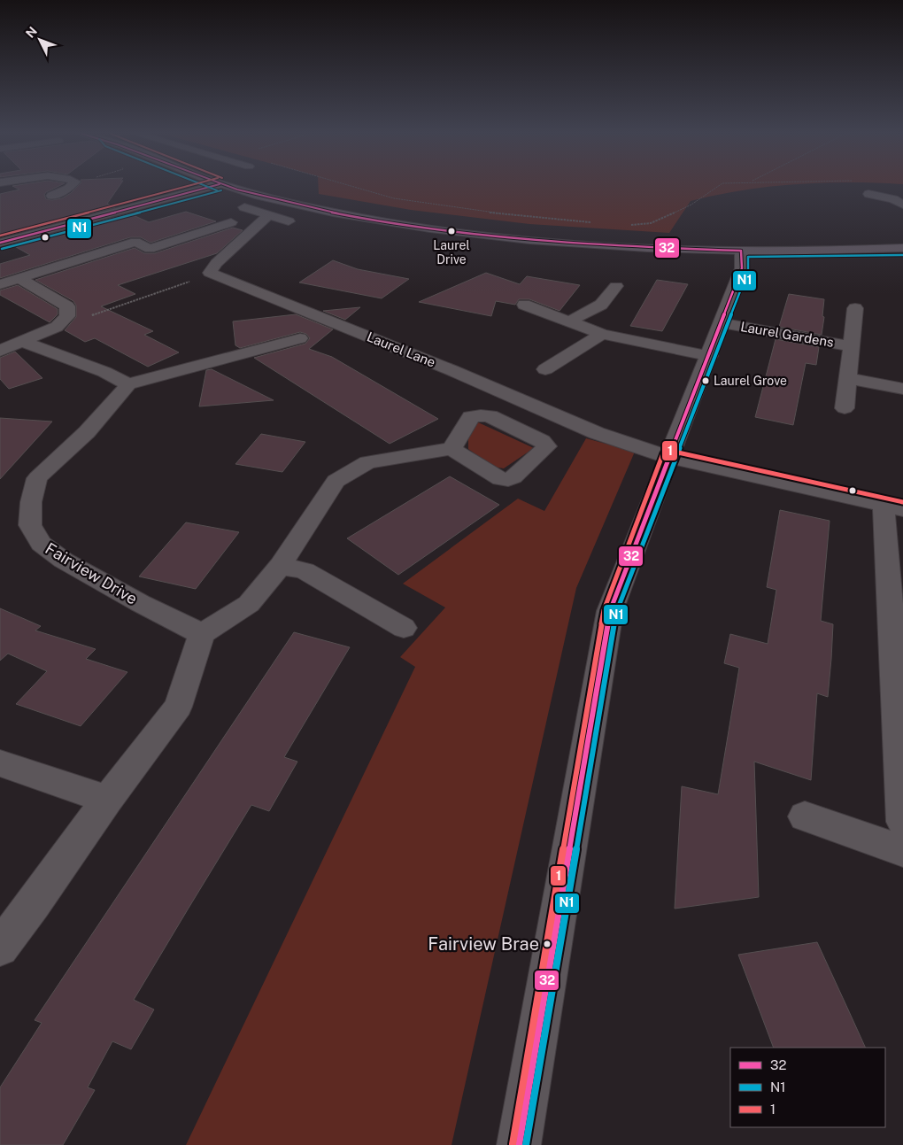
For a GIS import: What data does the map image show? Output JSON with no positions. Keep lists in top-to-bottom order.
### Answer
{
  "streets": {
    "street": ["Laurel Gardens", "Laurel Lane", "Fairview Drive"]
  },
  "places": ["Laurel Drive", "Laurel Grove", "Fairview Brae"],
  "lines": ["transit line 32", "transit line N1", "transit line 1"],
  "legend": ["32", "N1", "1"],
  "north": "top left"
}
